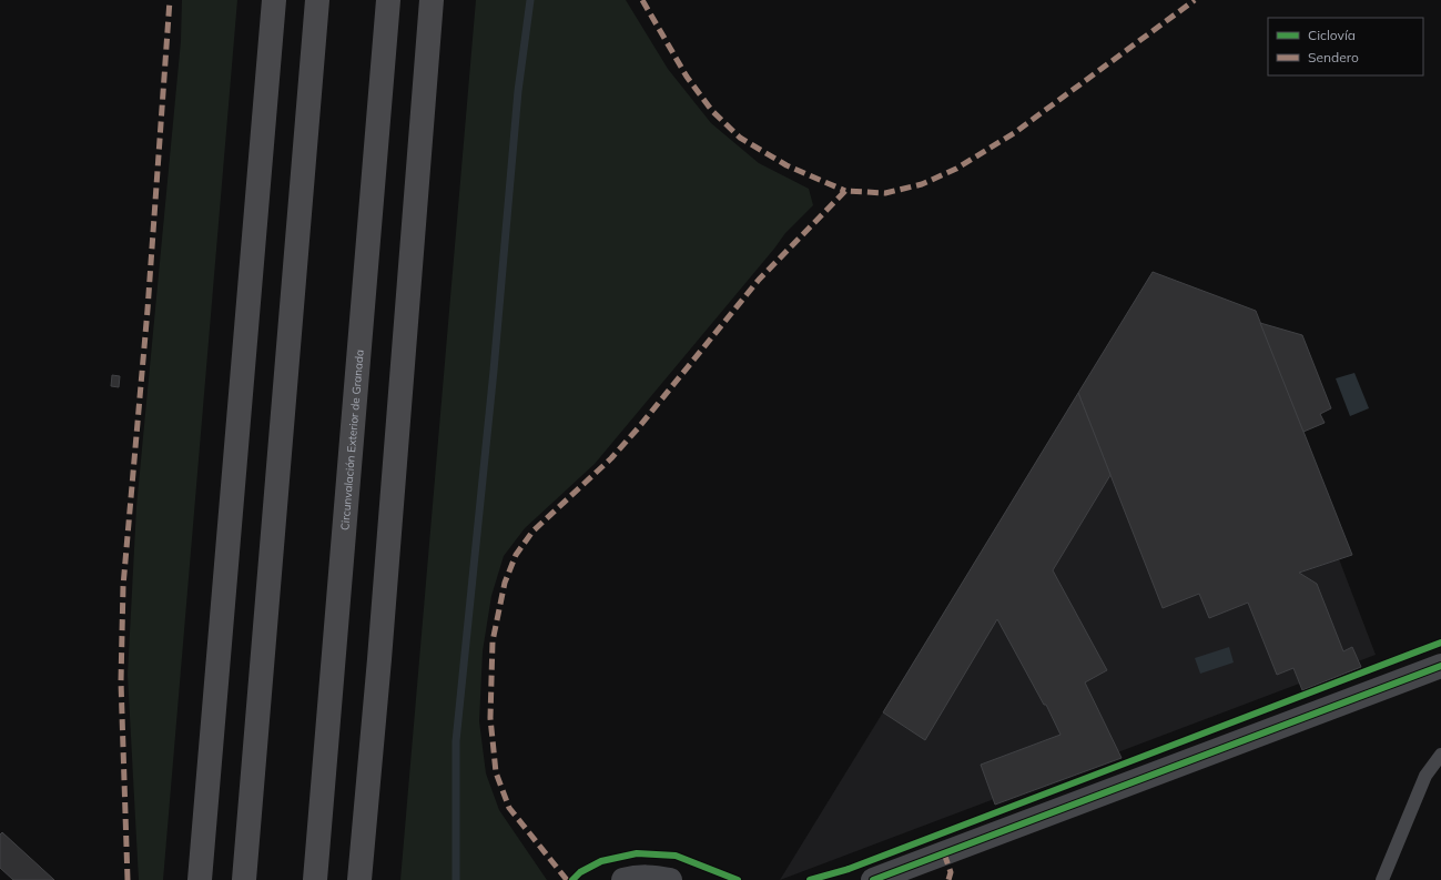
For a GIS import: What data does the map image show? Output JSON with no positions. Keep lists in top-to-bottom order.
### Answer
{
  "streets": {
    "highway": ["Circunvalación Exterior de Granada"]
  },
  "legend": ["Ciclovía", "Sendero"]
}
